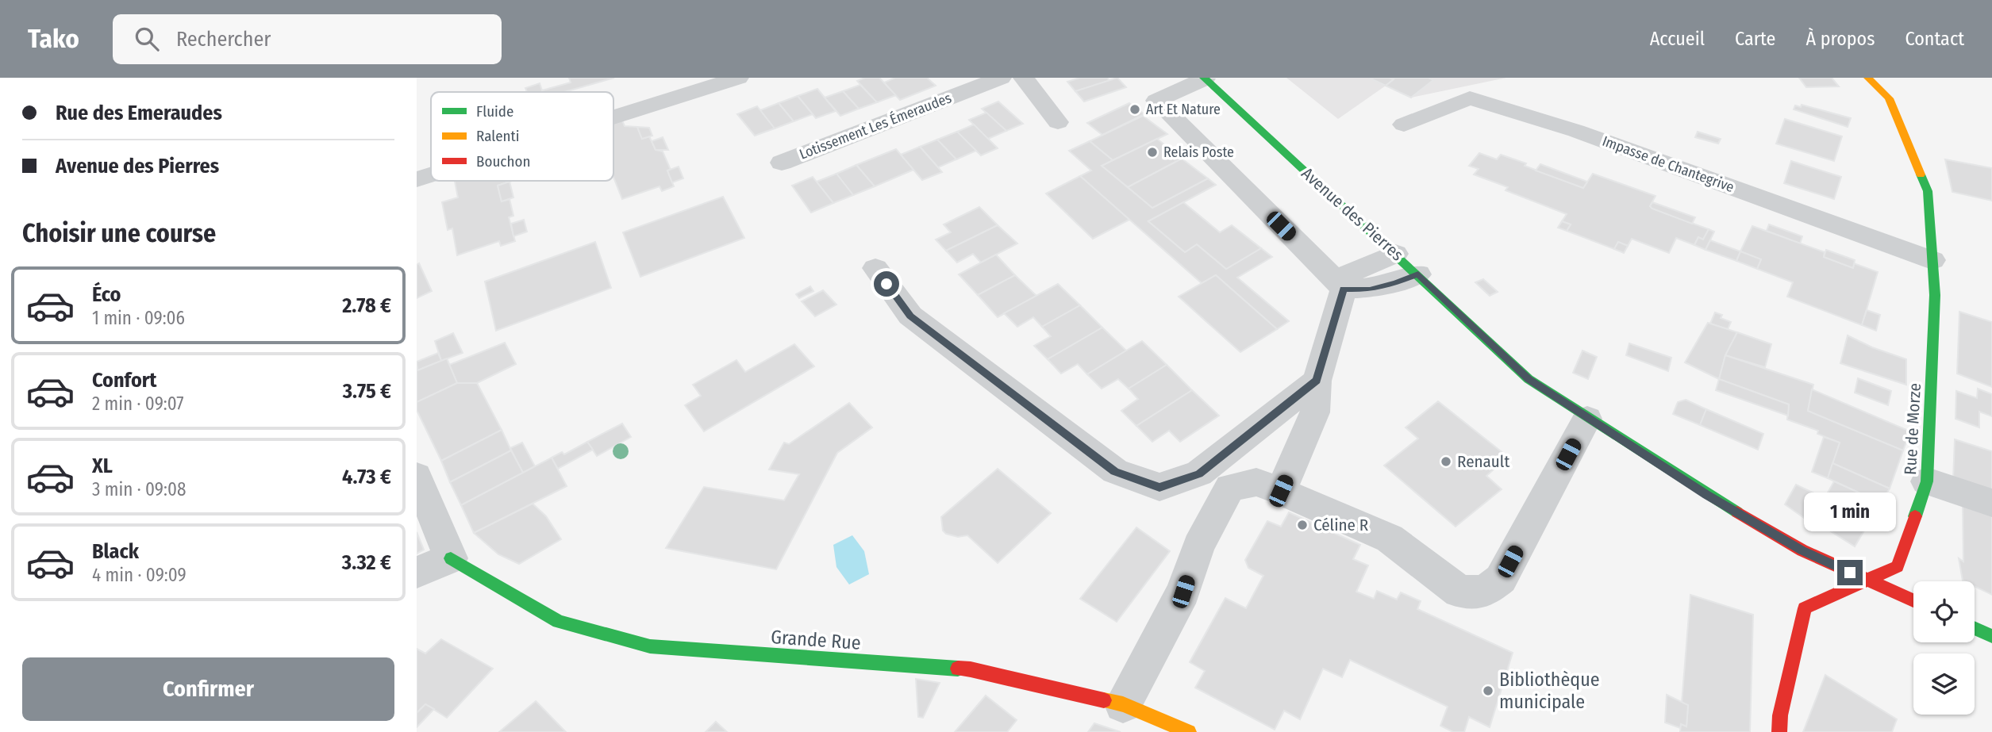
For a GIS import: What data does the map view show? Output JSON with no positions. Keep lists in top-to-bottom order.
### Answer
{
  "streets": {
    "street": [
      "Lotissement Les Émeraudes",
      "Impasse de Chantegrive",
      "Avenue des Pierres",
      "Rue de Morze",
      "Grande Rue"
    ]
  },
  "crossings": [
    ["Impasse de Chantegrive", "Rue de Morze"],
    ["Avenue des Pierres", "Rue de Morze"]
  ],
  "places": [
    "Art Et Nature",
    "Relais Poste",
    "Renault",
    "Céline R",
    "Bibliothèque municipale"
  ],
  "legend": ["Fluide", "Ralenti", "Bouchon"],
  "page": {
    "header": "Tako",
    "search": "Rechercher",
    "nav": [
      "Accueil",
      "Carte",
      "À propos",
      "Contact"
    ],
    "banner": ["Rue des Emeraudes", "Avenue des Pierres"],
    "heading": "Choisir une course",
    "list": [
      {
        "name": "Éco",
        "note": "1 min · 09:06",
        "value": "2.78 €"
      },
      {
        "name": "Confort",
        "note": "2 min · 09:07",
        "value": "3.75 €"
      },
      {
        "name": "XL",
        "note": "3 min · 09:08",
        "value": "4.73 €"
      },
      {
        "name": "Black",
        "note": "4 min · 09:09",
        "value": "3.32 €"
      }
    ],
    "bubble": "1 min",
    "buttons": "Confirmer"
  }
}
